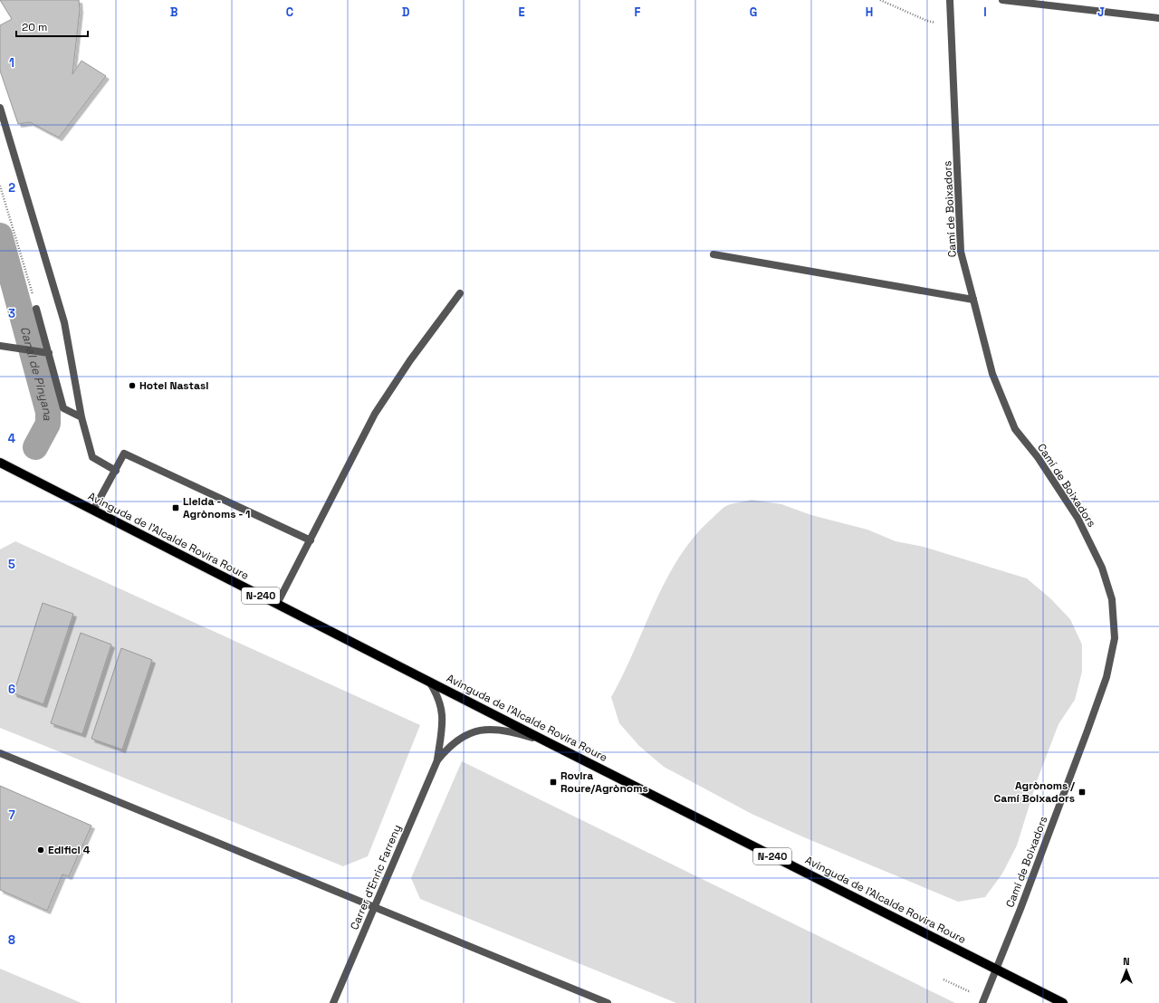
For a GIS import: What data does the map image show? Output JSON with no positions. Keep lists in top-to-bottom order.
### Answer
{
  "streets": {
    "main road": ["Avinguda de l'Alcalde Rovira Roure", "N-240"],
    "street": ["Camí de Boixadors", "Carrer d'Enric Farreny"]
  },
  "crossings": [
    ["Camí de Boixadors", "Avinguda de l'Alcalde Rovira Roure"]
  ],
  "water": ["Canal de Pinyana"],
  "places": {
    "other": ["Hotel Nastasi", "Edifici 4"],
    "transit": ["Lleida - Agrònoms - 1", "Rovira Roure/Agrònoms", "Agrònoms / Camí Boixadors"]
  },
  "scale_bar": "20 m",
  "north": "top",
  "grid": {
    "columns": [
      "B",
      "C",
      "D",
      "E",
      "F",
      "G",
      "H",
      "I",
      "J"
    ],
    "rows": [
      "1",
      "2",
      "3",
      "4",
      "5",
      "6",
      "7",
      "8"
    ]
  }
}
